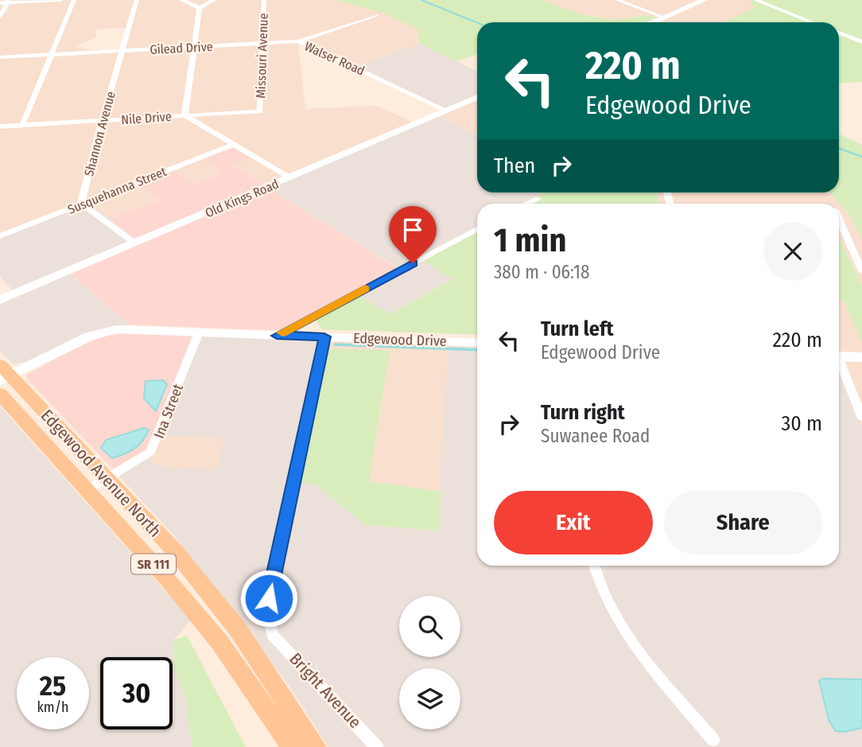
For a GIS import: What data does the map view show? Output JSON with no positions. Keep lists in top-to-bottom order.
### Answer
{
  "streets": {
    "main road": [
      "Old Kings Road",
      "Edgewood Drive",
      "Edgewood Avenue North",
      "SR 111"
    ],
    "street": [
      "Gilead Drive",
      "Missouri Avenue",
      "Walser Road",
      "Nile Drive",
      "Shannon Avenue",
      "Susquehanna Street",
      "Ina Street",
      "Bright Avenue"
    ]
  },
  "crossings": [
    ["Gilead Drive", "Missouri Avenue"],
    ["Gilead Drive", "Walser Road"],
    ["Gilead Drive", "Shannon Avenue"],
    ["Missouri Avenue", "Nile Drive"],
    ["Walser Road", "Old Kings Road"],
    ["Nile Drive", "Shannon Avenue"],
    ["Shannon Avenue", "Susquehanna Street"],
    ["Edgewood Drive", "Ina Street"],
    ["Edgewood Drive", "Edgewood Avenue North"],
    ["Ina Street", "Edgewood Avenue North"]
  ],
  "page": {
    "turn": ["220 m", "Edgewood Drive"],
    "then": "Then",
    "heading": ["1 min", "380 m · 06:18"],
    "list": [
      {
        "name": "Turn left",
        "note": "Edgewood Drive",
        "value": "220 m"
      },
      {
        "name": "Turn right",
        "note": "Suwanee Road",
        "value": "30 m"
      }
    ],
    "buttons": ["Exit", "Share"],
    "speed": "25 km/h",
    "limit": "30"
  }
}
